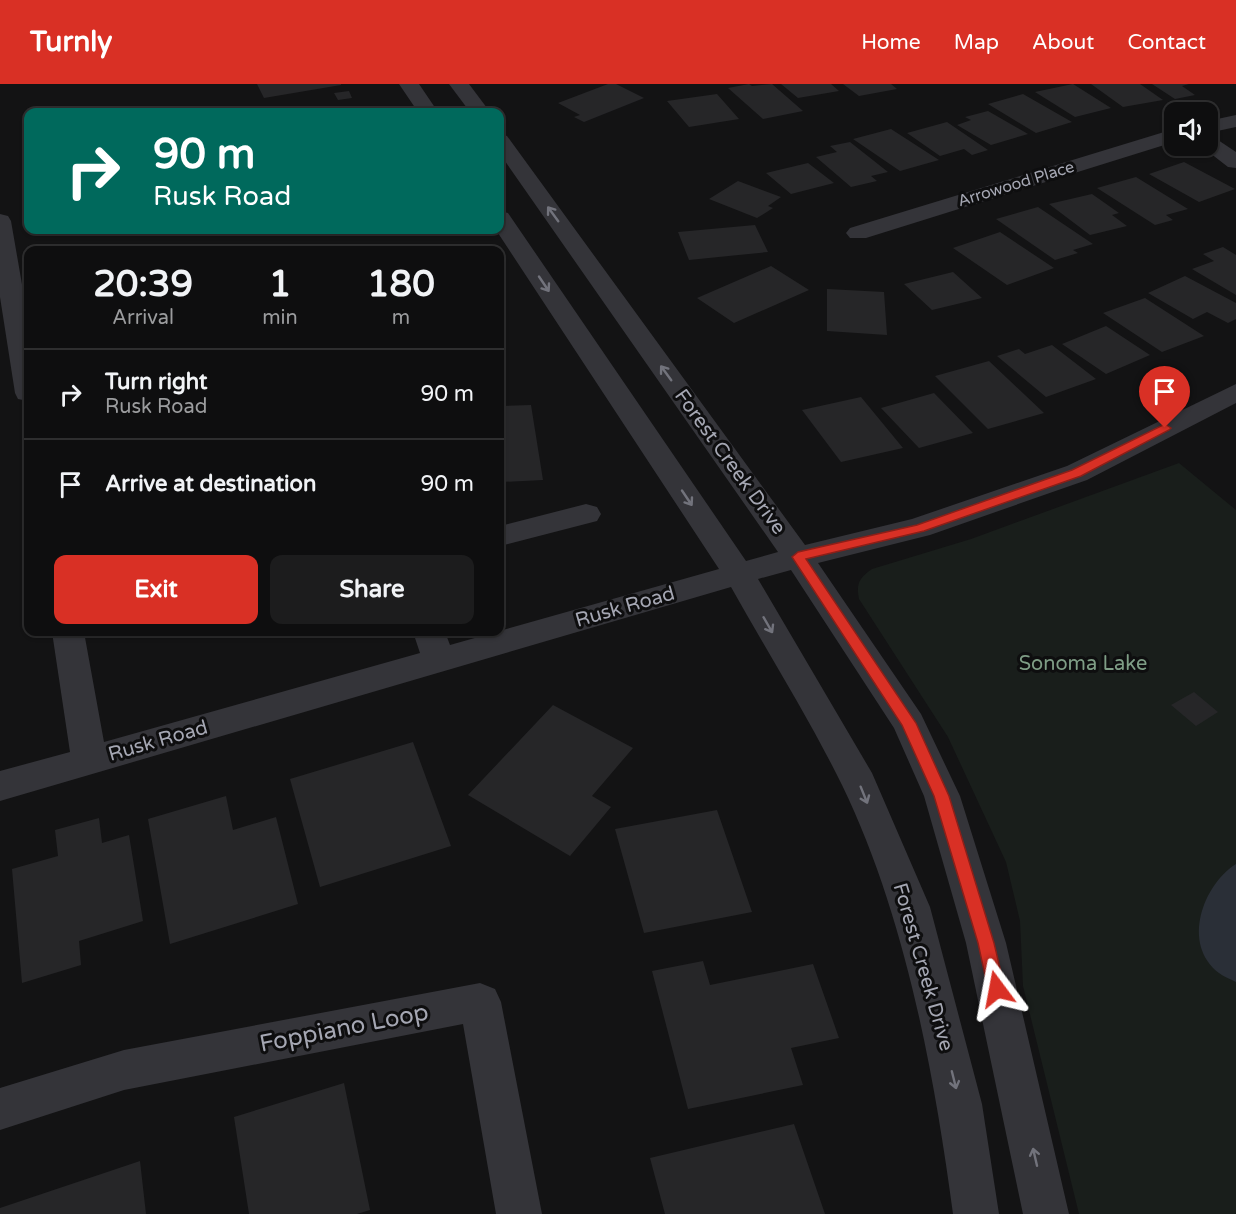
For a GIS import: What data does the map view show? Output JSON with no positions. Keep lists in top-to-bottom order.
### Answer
{
  "streets": {
    "street": [
      "Arrowood Place",
      "Forest Creek Drive",
      "Rusk Road",
      "Foppiano Loop"
    ]
  },
  "crossings": [
    ["Forest Creek Drive", "Rusk Road"]
  ],
  "parks": ["Sonoma Lake"],
  "page": {
    "header": "Turnly",
    "nav": [
      "Home",
      "Map",
      "About",
      "Contact"
    ],
    "turn": ["90 m", "Rusk Road"],
    "eta": [
      "20:39",
      "Arrival",
      "1",
      "min",
      "180",
      "m"
    ],
    "list": [
      {
        "name": "Turn right",
        "note": "Rusk Road",
        "value": "90 m"
      },
      {
        "name": "Arrive at destination",
        "value": "90 m"
      }
    ],
    "buttons": ["Exit", "Share"]
  }
}
